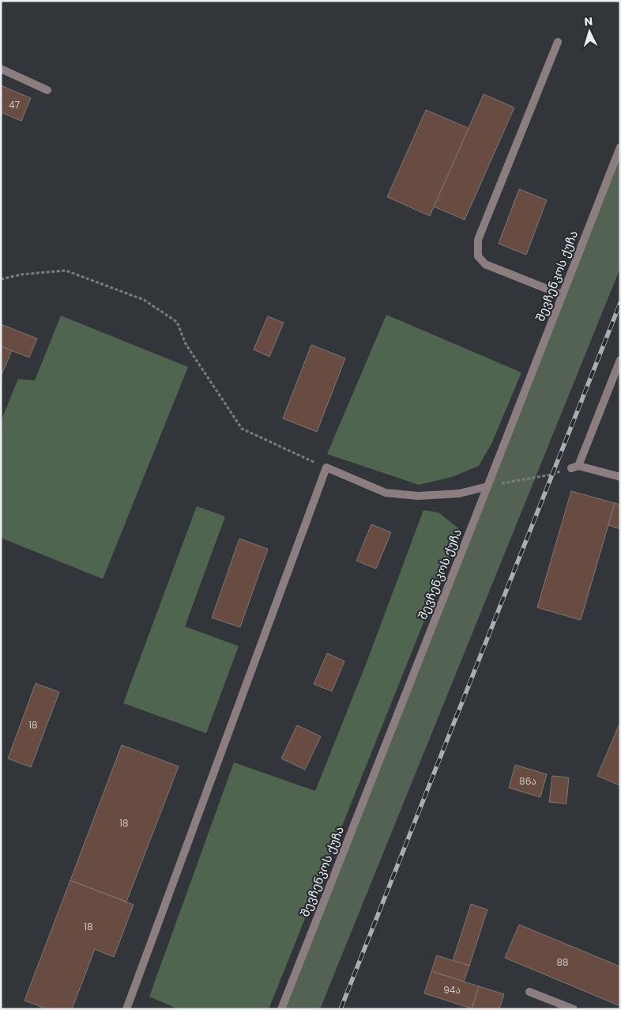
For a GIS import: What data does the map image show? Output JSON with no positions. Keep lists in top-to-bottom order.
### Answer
{
  "streets": {
    "street": ["შევჩენკოს ქუჩა"]
  },
  "house_numbers": [
    "47",
    "18",
    "86ა",
    "18",
    "18",
    "88",
    "94ა"
  ],
  "north": "top"
}
